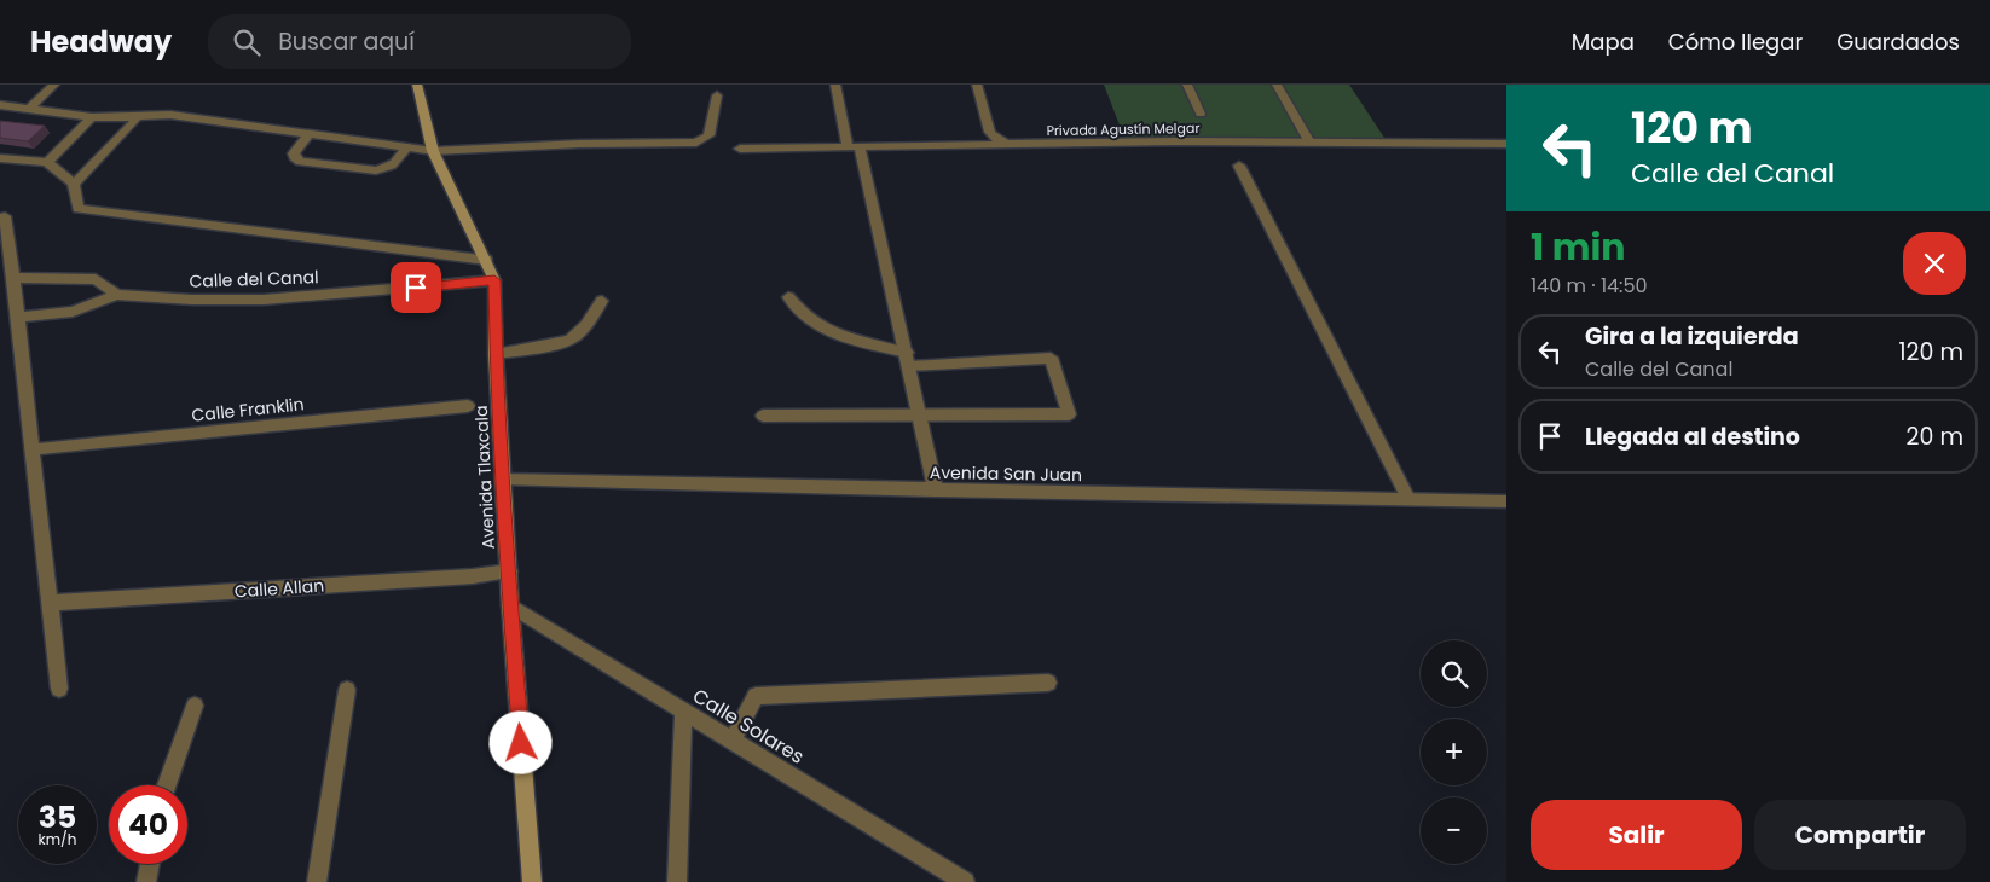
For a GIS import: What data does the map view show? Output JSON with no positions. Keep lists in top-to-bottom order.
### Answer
{
  "streets": {
    "street": [
      "Privada Agustín Melgar",
      "Calle del Canal",
      "Calle Franklin",
      "Avenida San Juan",
      "Avenida Tlaxcala",
      "Calle Allan",
      "Calle Solares"
    ]
  },
  "crossings": [
    ["Calle del Canal", "Avenida Tlaxcala"],
    ["Avenida San Juan", "Avenida Tlaxcala"],
    ["Avenida Tlaxcala", "Calle Allan"],
    ["Avenida Tlaxcala", "Calle Solares"]
  ],
  "page": {
    "header": "Headway",
    "search": "Buscar aquí",
    "nav": ["Mapa", "Cómo llegar", "Guardados"],
    "turn": ["120 m", "Calle del Canal"],
    "heading": ["1 min", "140 m · 14:50"],
    "list": [
      {
        "name": "Gira a la izquierda",
        "note": "Calle del Canal",
        "value": "120 m"
      },
      {
        "name": "Llegada al destino",
        "value": "20 m"
      }
    ],
    "map_buttons": ["+", "−"],
    "speed": "35 km/h",
    "limit": "40",
    "buttons": ["Salir", "Compartir"]
  }
}
